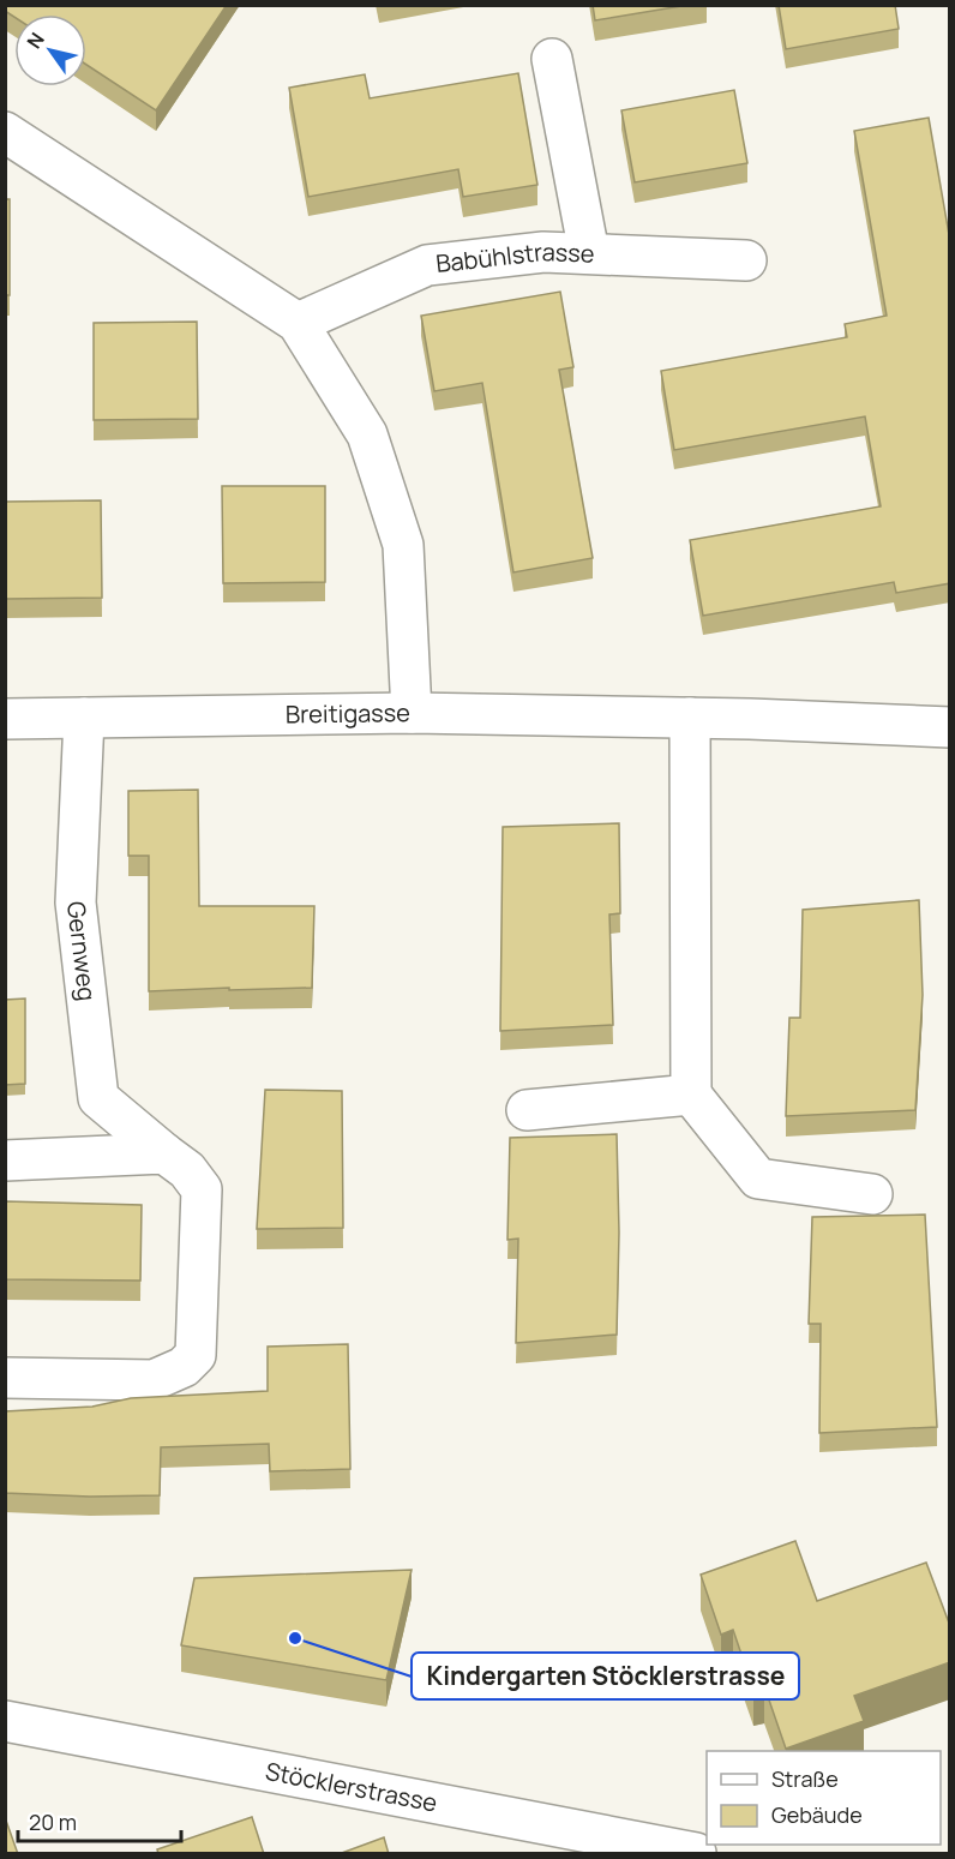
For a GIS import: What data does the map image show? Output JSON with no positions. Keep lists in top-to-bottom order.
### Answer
{
  "streets": {
    "street": [
      "Babühlstrasse",
      "Breitigasse",
      "Gernweg",
      "Stöcklerstrasse"
    ]
  },
  "crossings": [
    ["Breitigasse", "Gernweg"]
  ],
  "places": ["Kindergarten Stöcklerstrasse"],
  "legend": ["Straße", "Gebäude"],
  "scale_bar": "20 m",
  "north": "top left"
}
